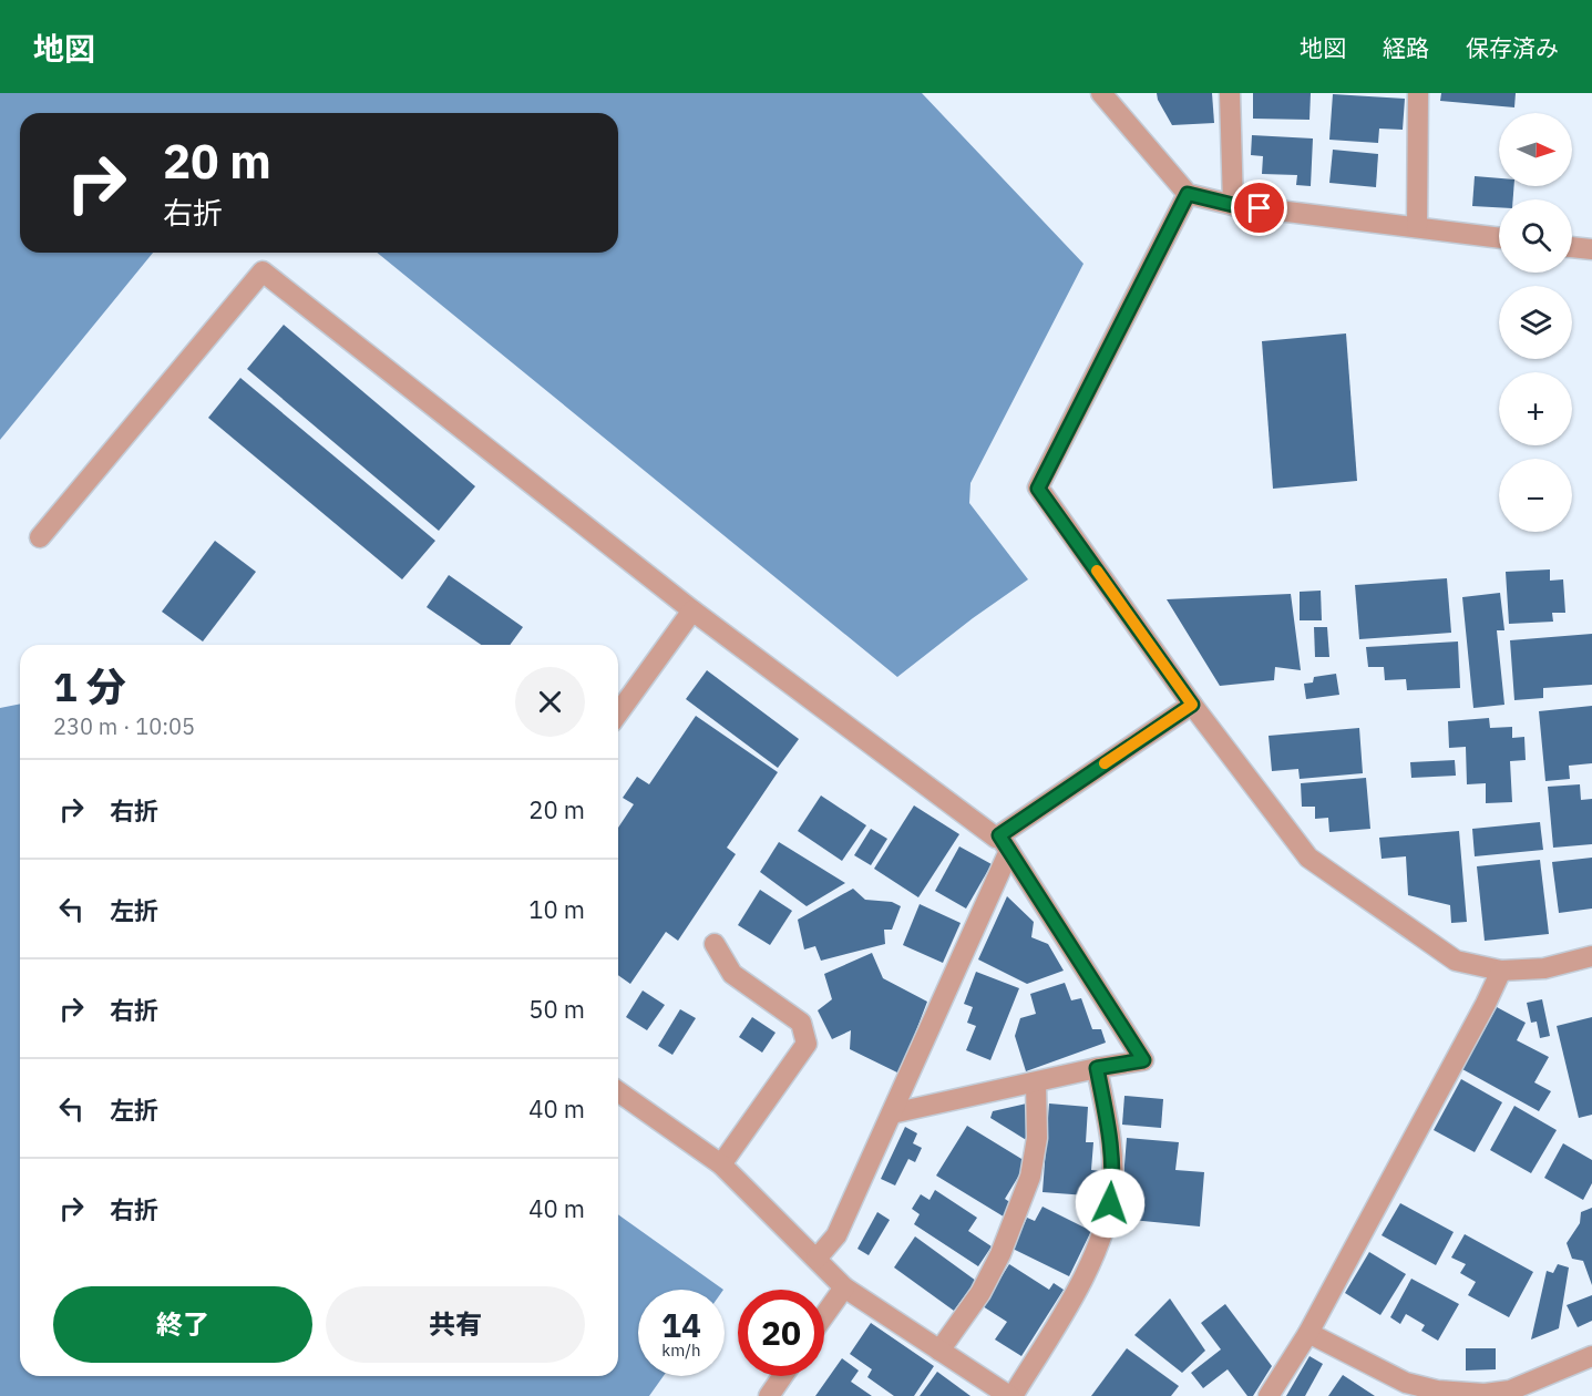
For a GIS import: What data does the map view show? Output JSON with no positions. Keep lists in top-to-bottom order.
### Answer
{
  "north": "right",
  "page": {
    "header": "地図",
    "nav": ["地図", "経路", "保存済み"],
    "map_buttons": ["+", "−"],
    "turn": ["20 m", "右折"],
    "heading": ["1 分", "230 m · 10:05"],
    "list": [
      {
        "name": "右折",
        "value": "20 m"
      },
      {
        "name": "左折",
        "value": "10 m"
      },
      {
        "name": "右折",
        "value": "50 m"
      },
      {
        "name": "左折",
        "value": "40 m"
      },
      {
        "name": "右折",
        "value": "40 m"
      }
    ],
    "buttons": ["終了", "共有"],
    "speed": "14 km/h",
    "limit": "20"
  }
}
